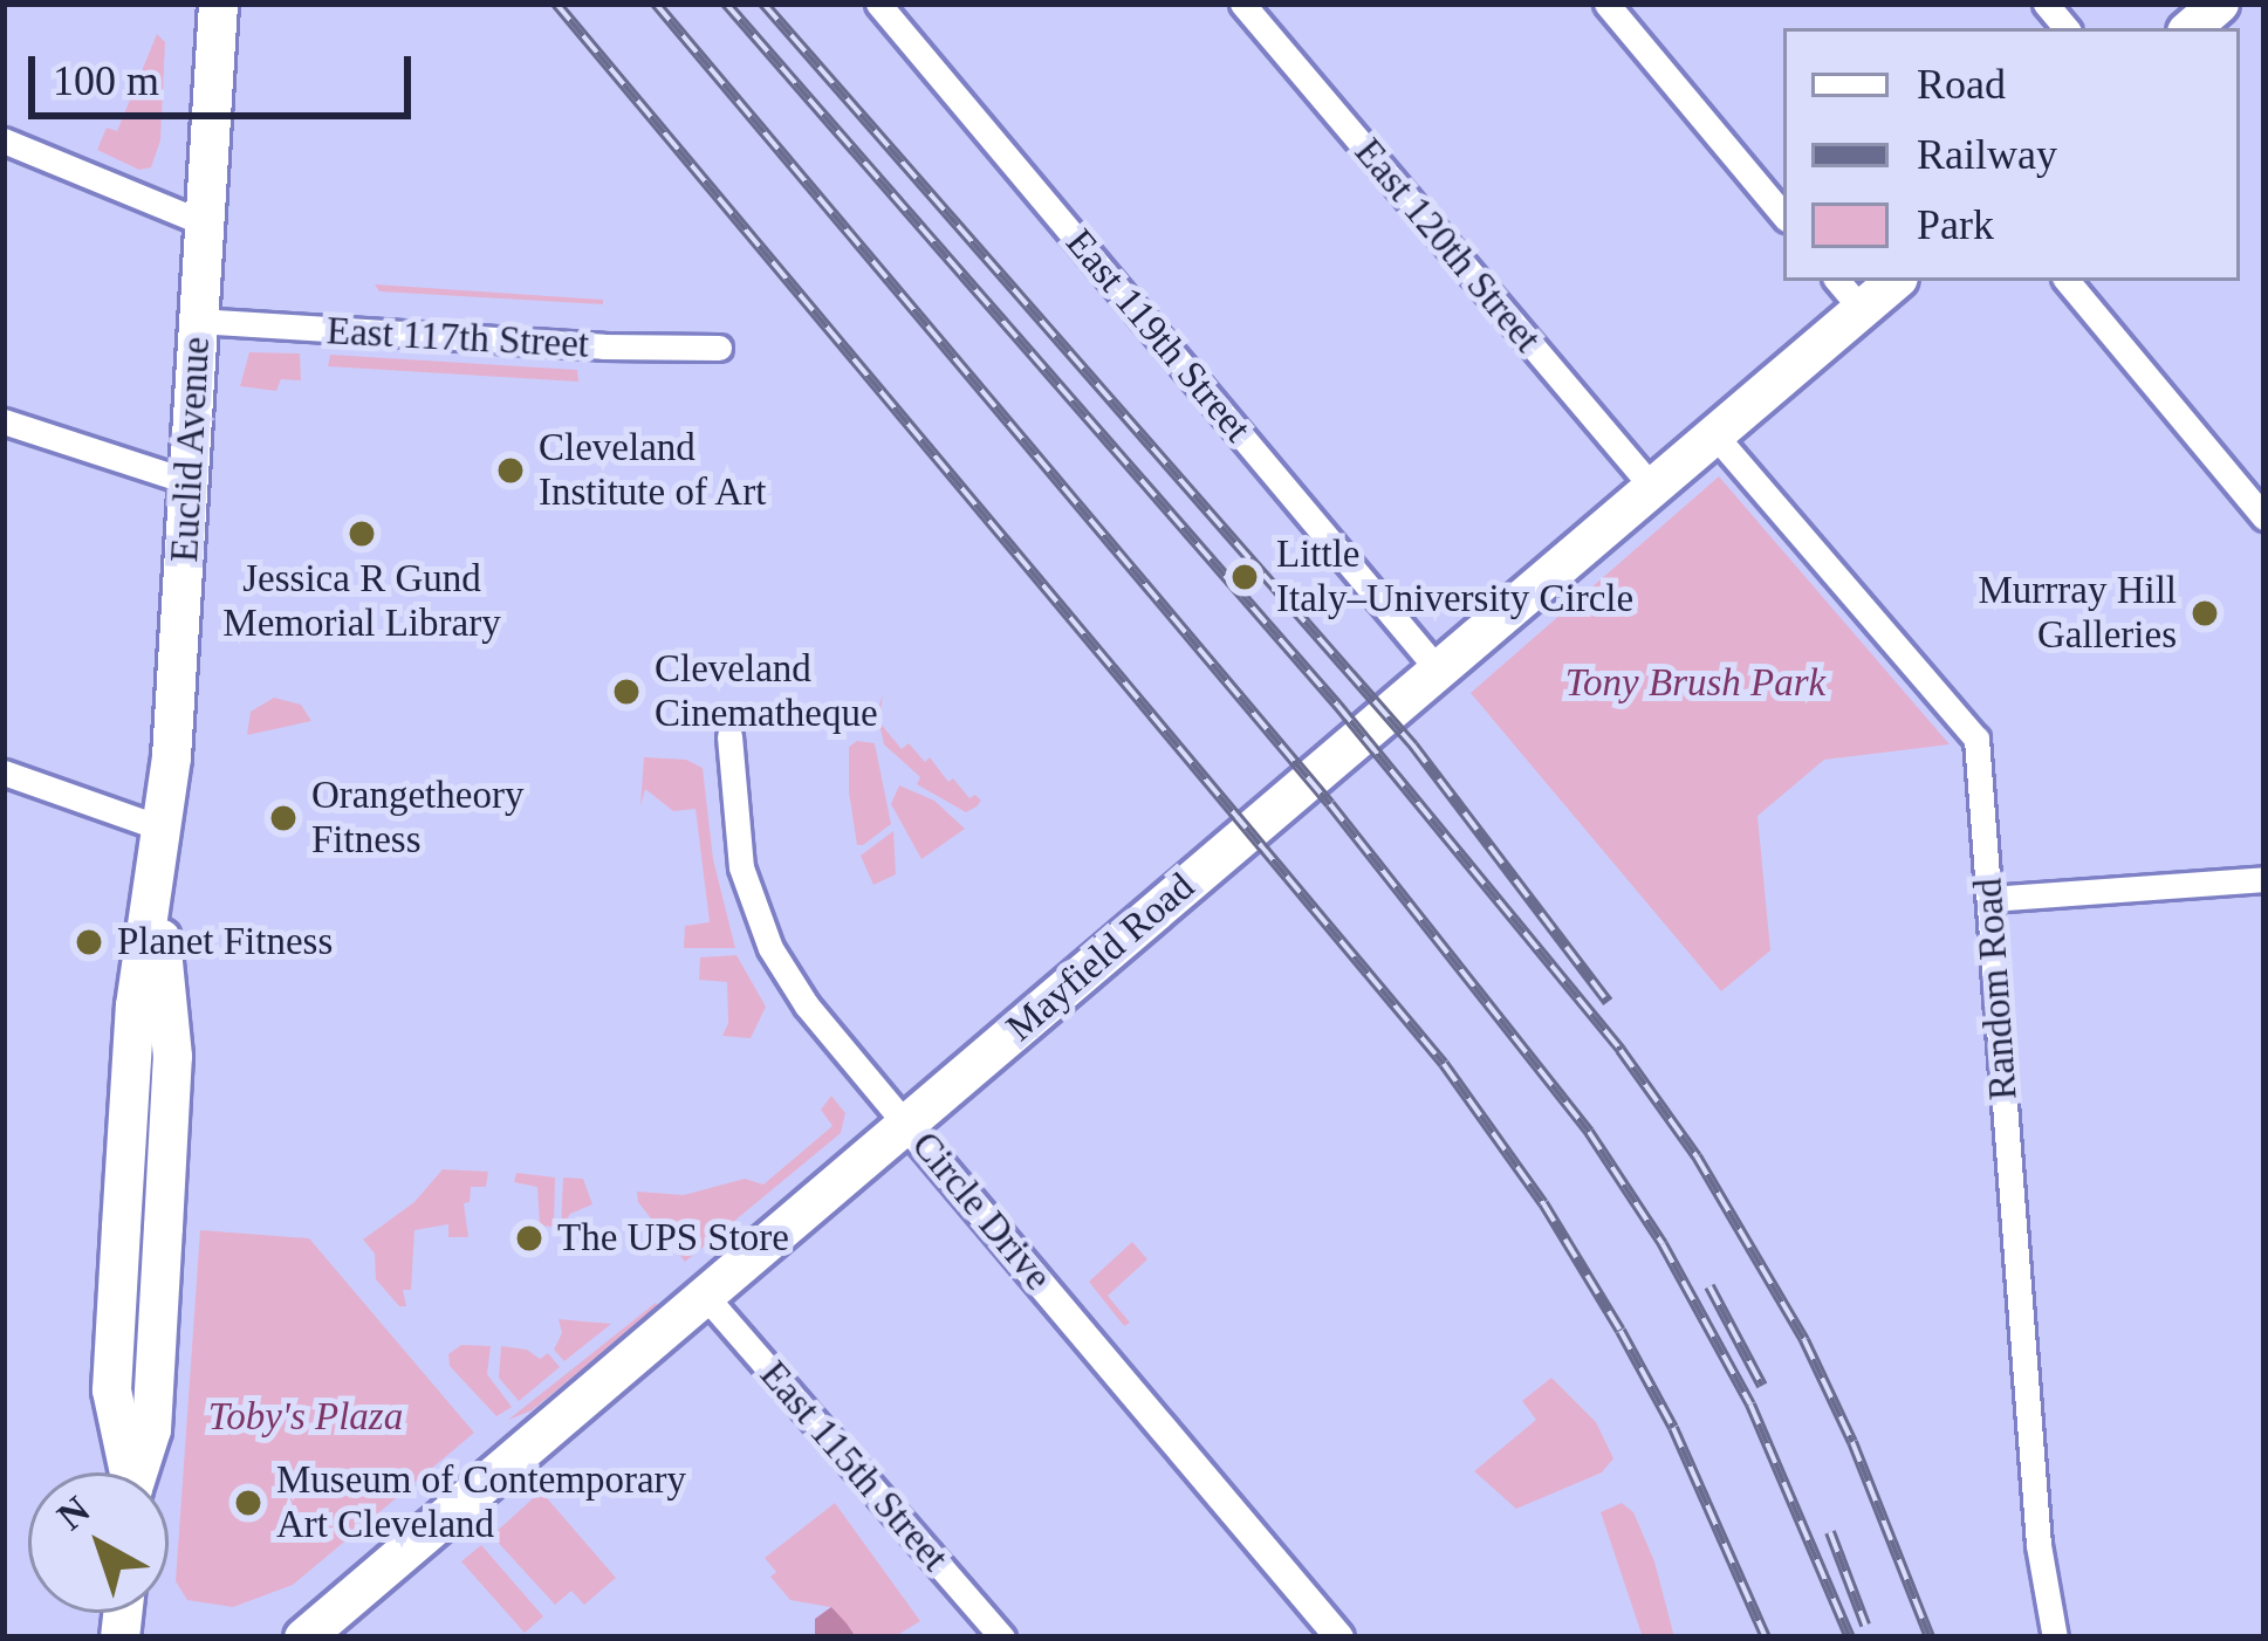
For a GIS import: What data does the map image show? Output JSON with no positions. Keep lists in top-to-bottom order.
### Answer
{
  "streets": {
    "main road": ["Euclid Avenue", "Mayfield Road"],
    "street": [
      "East 120th Street",
      "East 119th Street",
      "East 117th Street",
      "Random Road",
      "Circle Drive",
      "East 115th Street"
    ]
  },
  "crossings": [
    ["East 120th Street", "Mayfield Road"],
    ["East 119th Street", "Mayfield Road"],
    ["East 117th Street", "Euclid Avenue"],
    ["Mayfield Road", "Random Road"],
    ["Mayfield Road", "Circle Drive"],
    ["Mayfield Road", "East 115th Street"]
  ],
  "parks": ["Tony Brush Park", "Toby's Plaza"],
  "places": [
    "Cleveland Institute of Art",
    "Jessica R Gund Memorial Library",
    "Little Italy–University Circle",
    "Murrray Hill Galleries",
    "Cleveland Cinematheque",
    "Orangetheory Fitness",
    "Planet Fitness",
    "The UPS Store",
    "Museum of Contemporary Art Cleveland"
  ],
  "legend": ["Road", "Railway", "Park"],
  "scale_bar": "100 m",
  "north": "top left"
}
